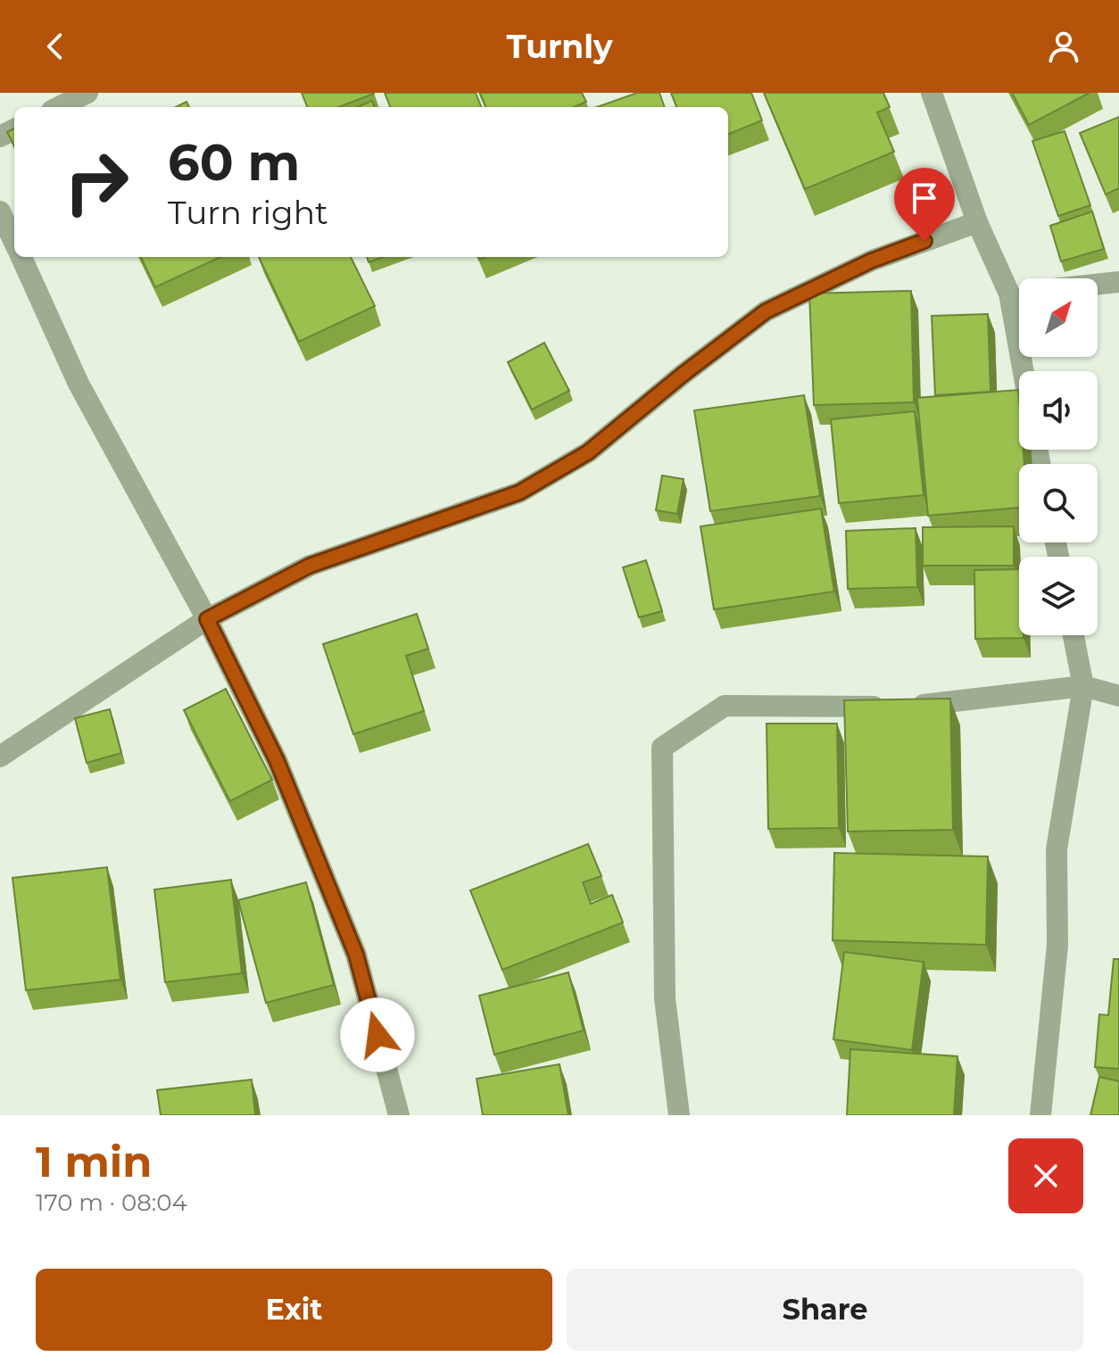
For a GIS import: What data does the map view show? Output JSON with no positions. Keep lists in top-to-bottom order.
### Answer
{
  "north": "top right",
  "page": {
    "header": "Turnly",
    "turn": ["60 m", "Turn right"],
    "heading": ["1 min", "170 m · 08:04"],
    "buttons": ["Exit", "Share"]
  }
}
